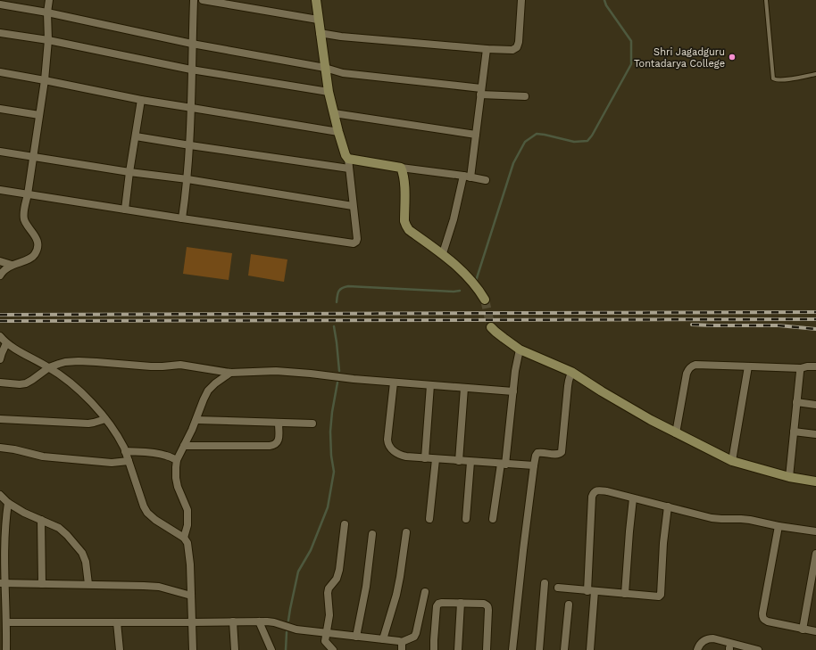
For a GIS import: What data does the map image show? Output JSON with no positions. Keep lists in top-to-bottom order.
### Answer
{
  "places": ["Shri Jagadguru Tontadarya College"]
}
